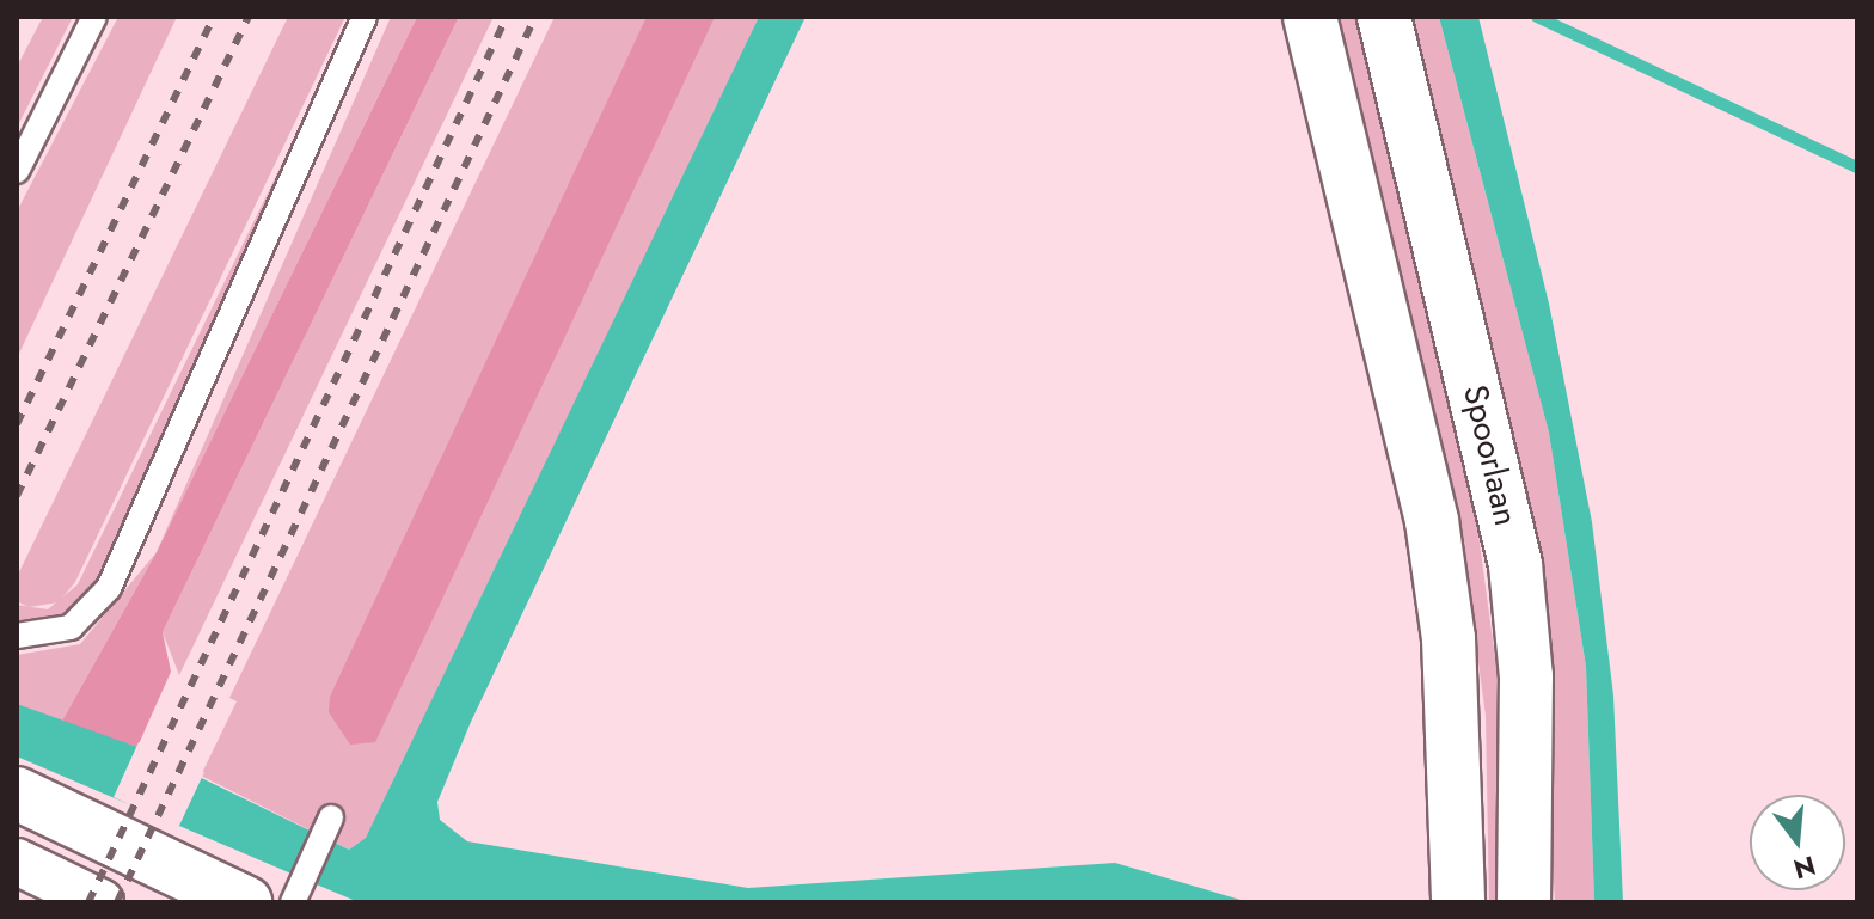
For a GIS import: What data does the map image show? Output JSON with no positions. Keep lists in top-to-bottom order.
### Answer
{
  "streets": {
    "main road": ["Spoorlaan"]
  },
  "north": "bottom"
}
